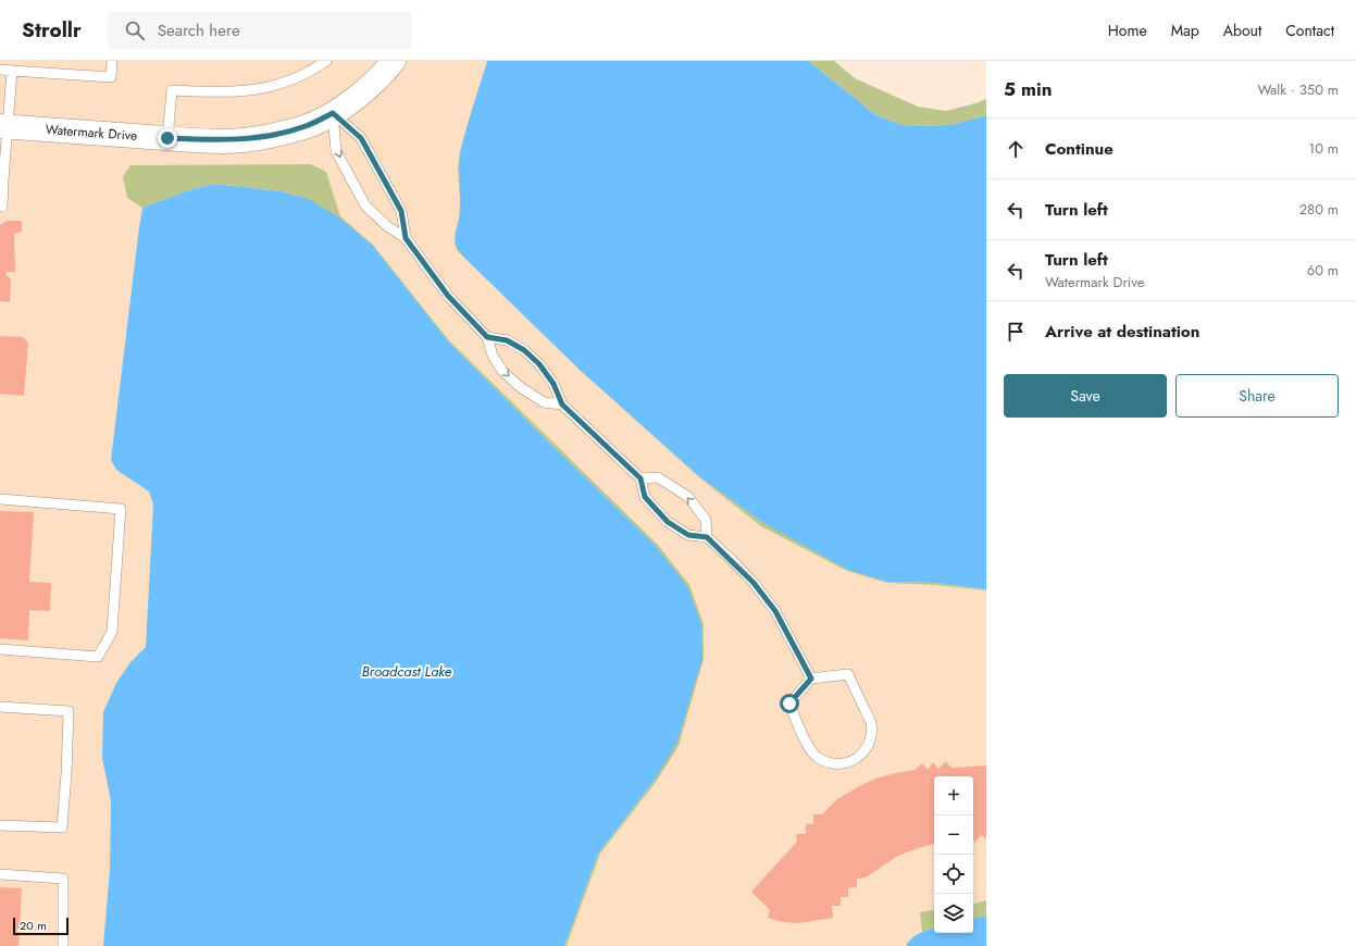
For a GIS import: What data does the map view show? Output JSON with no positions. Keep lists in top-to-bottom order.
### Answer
{
  "streets": {
    "street": ["Watermark Drive"]
  },
  "water": ["Broadcast Lake"],
  "scale_bar": "20 m",
  "page": {
    "header": "Strollr",
    "search": "Search here",
    "nav": [
      "Home",
      "Map",
      "About",
      "Contact"
    ],
    "heading": ["5 min", "Walk · 350 m"],
    "list": [
      ["Continue", "10 m"],
      ["Turn left", "280 m"],
      ["Turn left", "Watermark Drive", "60 m"],
      "Arrive at destination"
    ],
    "buttons": ["Save", "Share"],
    "map_buttons": ["+", "−"],
    "scale": "20 m"
  }
}
